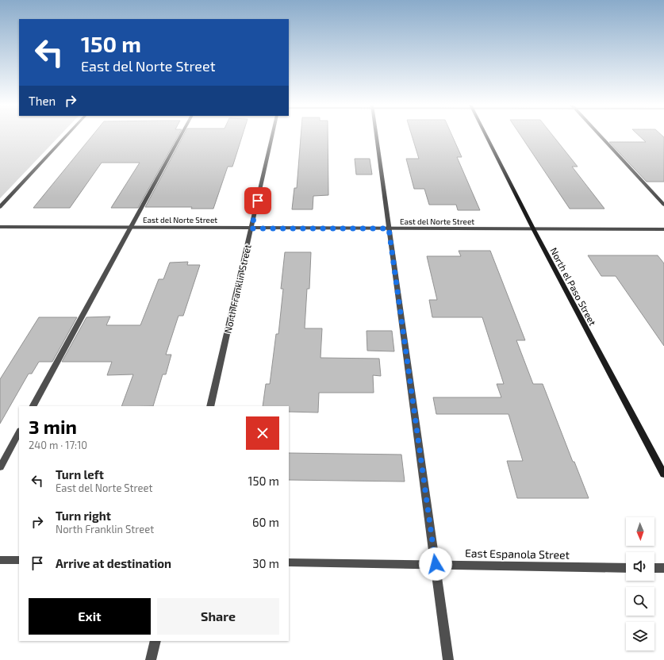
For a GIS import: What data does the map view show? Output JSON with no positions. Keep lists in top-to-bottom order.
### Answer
{
  "streets": {
    "street": [
      "East del Norte Street",
      "North el Paso Street",
      "North Franklin Street",
      "East Espanola Street"
    ]
  },
  "crossings": [
    ["East del Norte Street", "North el Paso Street"],
    ["East del Norte Street", "North Franklin Street"]
  ],
  "north": "bottom",
  "page": {
    "turn": ["150 m", "East del Norte Street"],
    "then": "Then",
    "heading": ["3 min", "240 m · 17:10"],
    "list": [
      {
        "name": "Turn left",
        "note": "East del Norte Street",
        "value": "150 m"
      },
      {
        "name": "Turn right",
        "note": "North Franklin Street",
        "value": "60 m"
      },
      {
        "name": "Arrive at destination",
        "value": "30 m"
      }
    ],
    "buttons": ["Exit", "Share"]
  }
}
